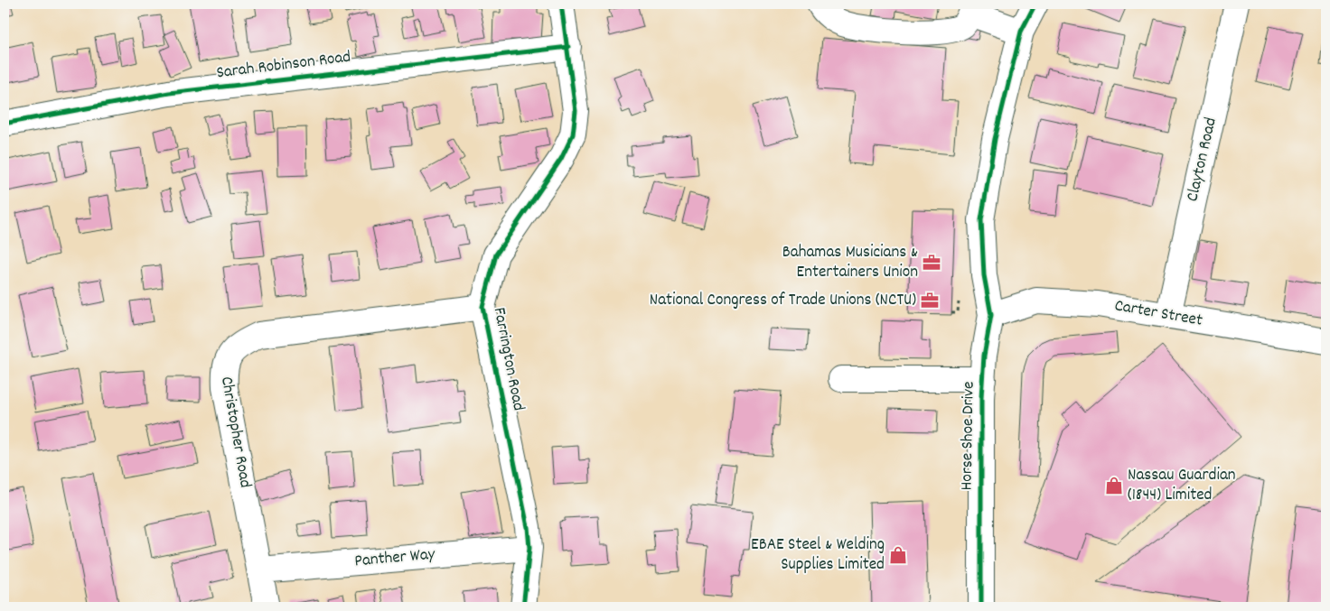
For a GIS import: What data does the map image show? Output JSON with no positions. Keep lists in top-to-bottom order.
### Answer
{
  "streets": {
    "street": [
      "Sarah Robinson Road",
      "Clayton Road",
      "Carter Street",
      "Farrington Road",
      "Christopher Road",
      "Horse Shoe Drive",
      "Panther Way"
    ]
  },
  "crossings": [
    ["Sarah Robinson Road", "Farrington Road"],
    ["Clayton Road", "Carter Street"],
    ["Carter Street", "Horse Shoe Drive"],
    ["Farrington Road", "Christopher Road"],
    ["Farrington Road", "Panther Way"],
    ["Christopher Road", "Panther Way"]
  ],
  "places": {
    "office": ["Bahamas Musicians & Entertainers Union", "National Congress of Trade Unions (NCTU)"],
    "shop": ["Nassau Guardian (1844) Limited", "EBAE Steel & Welding Supplies Limited"]
  }
}
